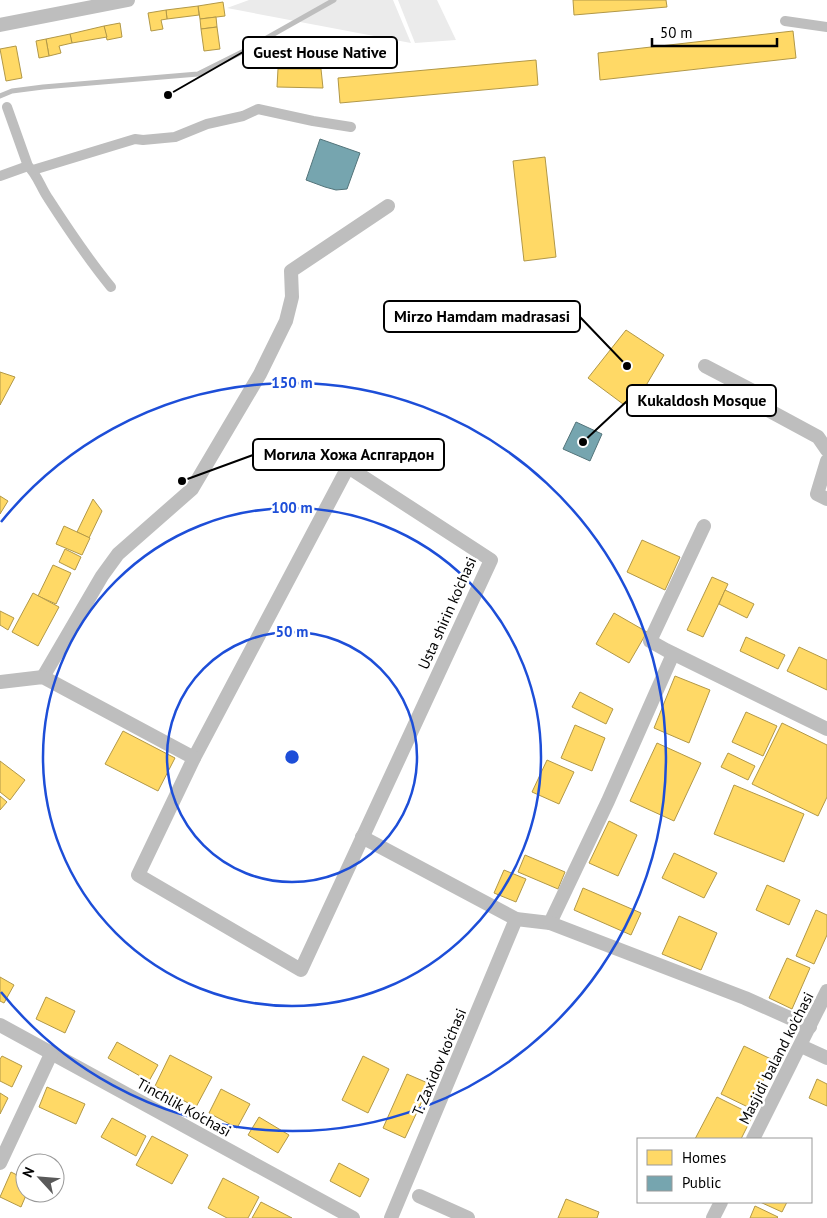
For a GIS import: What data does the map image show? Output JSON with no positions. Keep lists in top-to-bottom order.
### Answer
{
  "streets": {
    "street": [
      "Usta shirin ko'chasi",
      "Masjidi baland ko'chasi",
      "T. Zaxidov ko'chasi",
      "Tinchlik Ko'chasi"
    ]
  },
  "places": [
    "Guest House Native",
    "Mirzo Hamdam madrasasi",
    "Kukaldosh Mosque",
    "Могила Хожа Аспгардон"
  ],
  "legend": ["Homes", "Public"],
  "scale_bar": "50 m",
  "north": "top left",
  "rings": ["150 m", "100 m", "50 m"]
}
